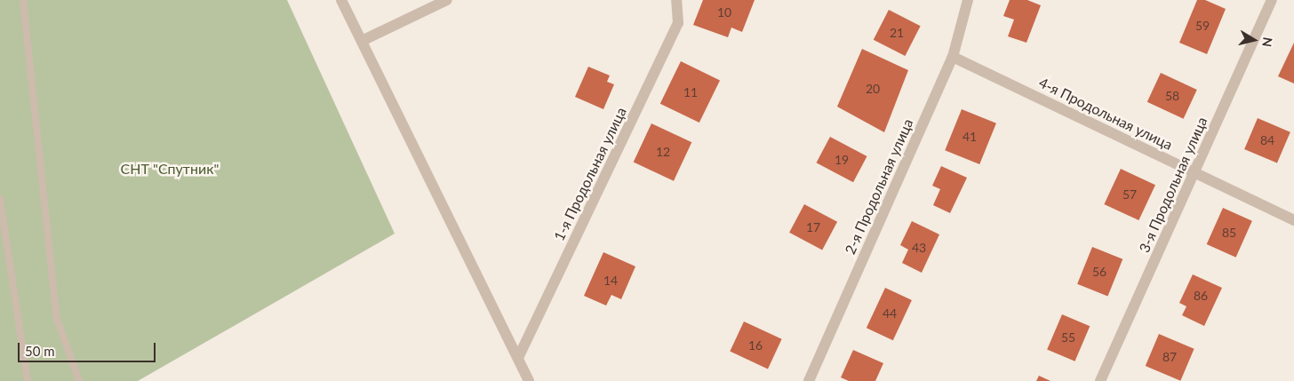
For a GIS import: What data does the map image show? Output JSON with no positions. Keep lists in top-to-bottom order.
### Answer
{
  "streets": {
    "street": [
      "4-я Продольная улица",
      "1-я Продольная улица",
      "3-я Продольная улица",
      "2-я Продольная улица"
    ]
  },
  "crossings": [
    ["4-я Продольная улица", "3-я Продольная улица"],
    ["4-я Продольная улица", "2-я Продольная улица"]
  ],
  "parks": ["СНТ \"Спутник\""],
  "house_numbers": [
    "10",
    "59",
    "21",
    "20",
    "11",
    "58",
    "41",
    "84",
    "12",
    "19",
    "57",
    "17",
    "85",
    "43",
    "56",
    "14",
    "86",
    "44",
    "55",
    "16",
    "87"
  ],
  "scale_bar": "50 m",
  "north": "right"
}
